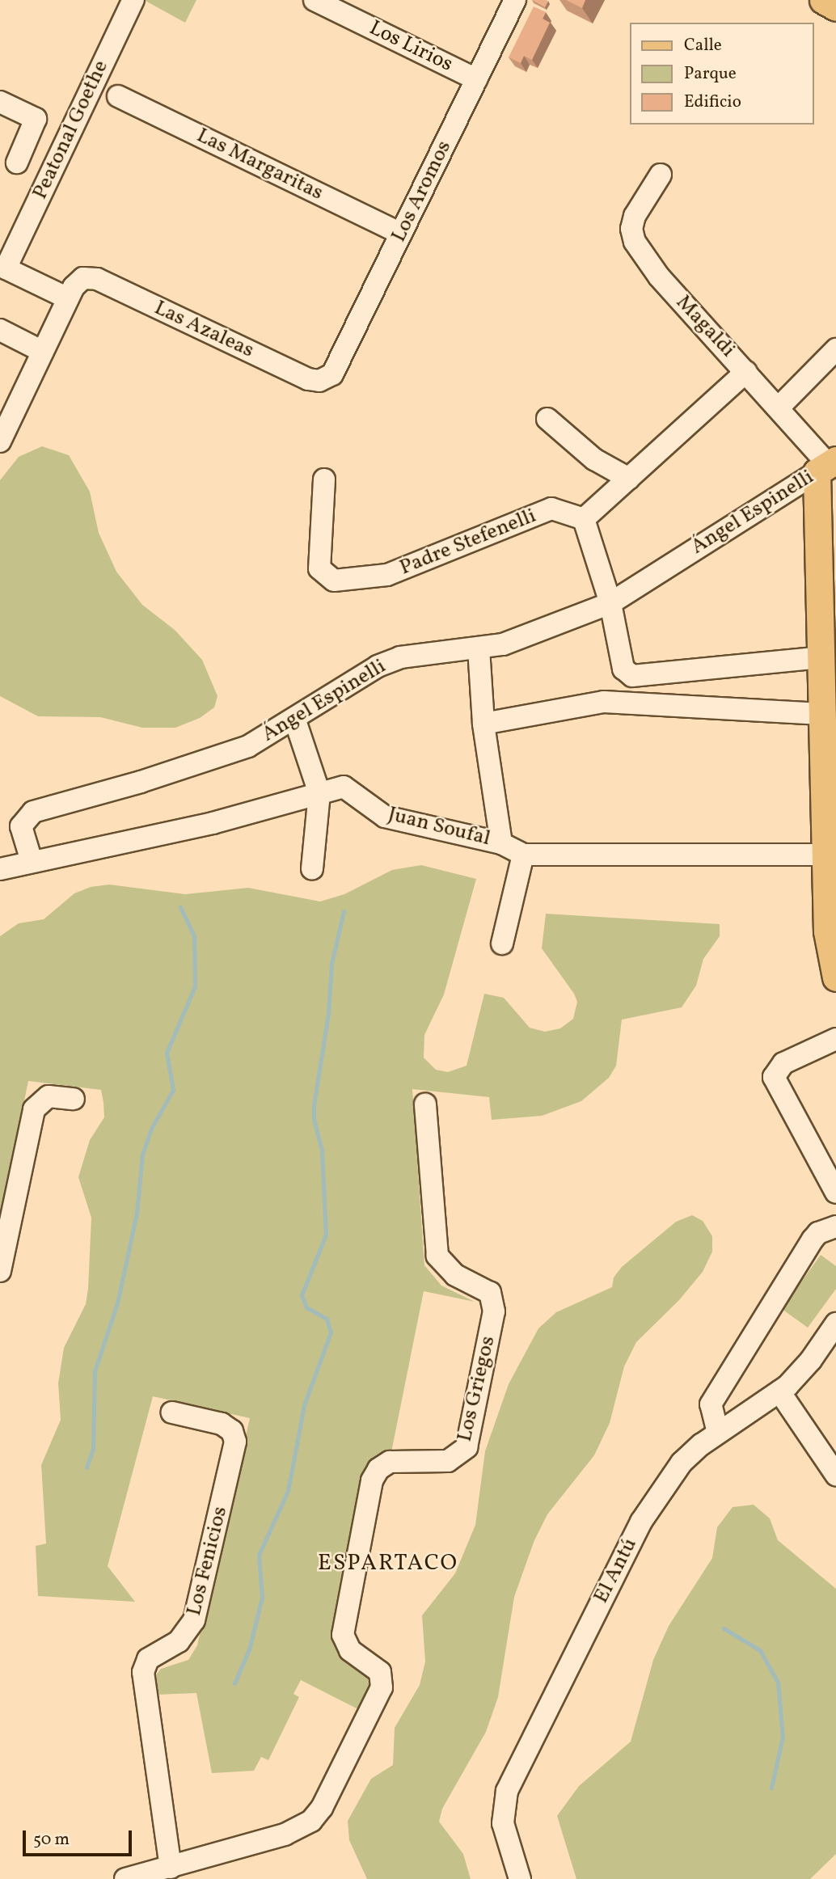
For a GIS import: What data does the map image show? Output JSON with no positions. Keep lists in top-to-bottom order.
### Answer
{
  "streets": {
    "street": [
      "Los Lirios",
      "Peatonal Goethe",
      "Las Margaritas",
      "Los Aromos",
      "Magaldi",
      "Las Azaleas",
      "Ángel Espinelli",
      "Padre Stefenelli",
      "Juan Soufal",
      "Los Griegos",
      "Los Fenicios",
      "El Antú"
    ]
  },
  "crossings": [
    ["Los Lirios", "Los Aromos"],
    ["Las Margaritas", "Los Aromos"],
    ["Los Aromos", "Las Azaleas"],
    ["Magaldi", "Ángel Espinelli"],
    ["Ángel Espinelli", "Juan Soufal"],
    ["Los Griegos", "Los Fenicios"]
  ],
  "districts": ["ESPARTACO"],
  "legend": ["Calle", "Parque", "Edificio"],
  "scale_bar": "50 m"
}
